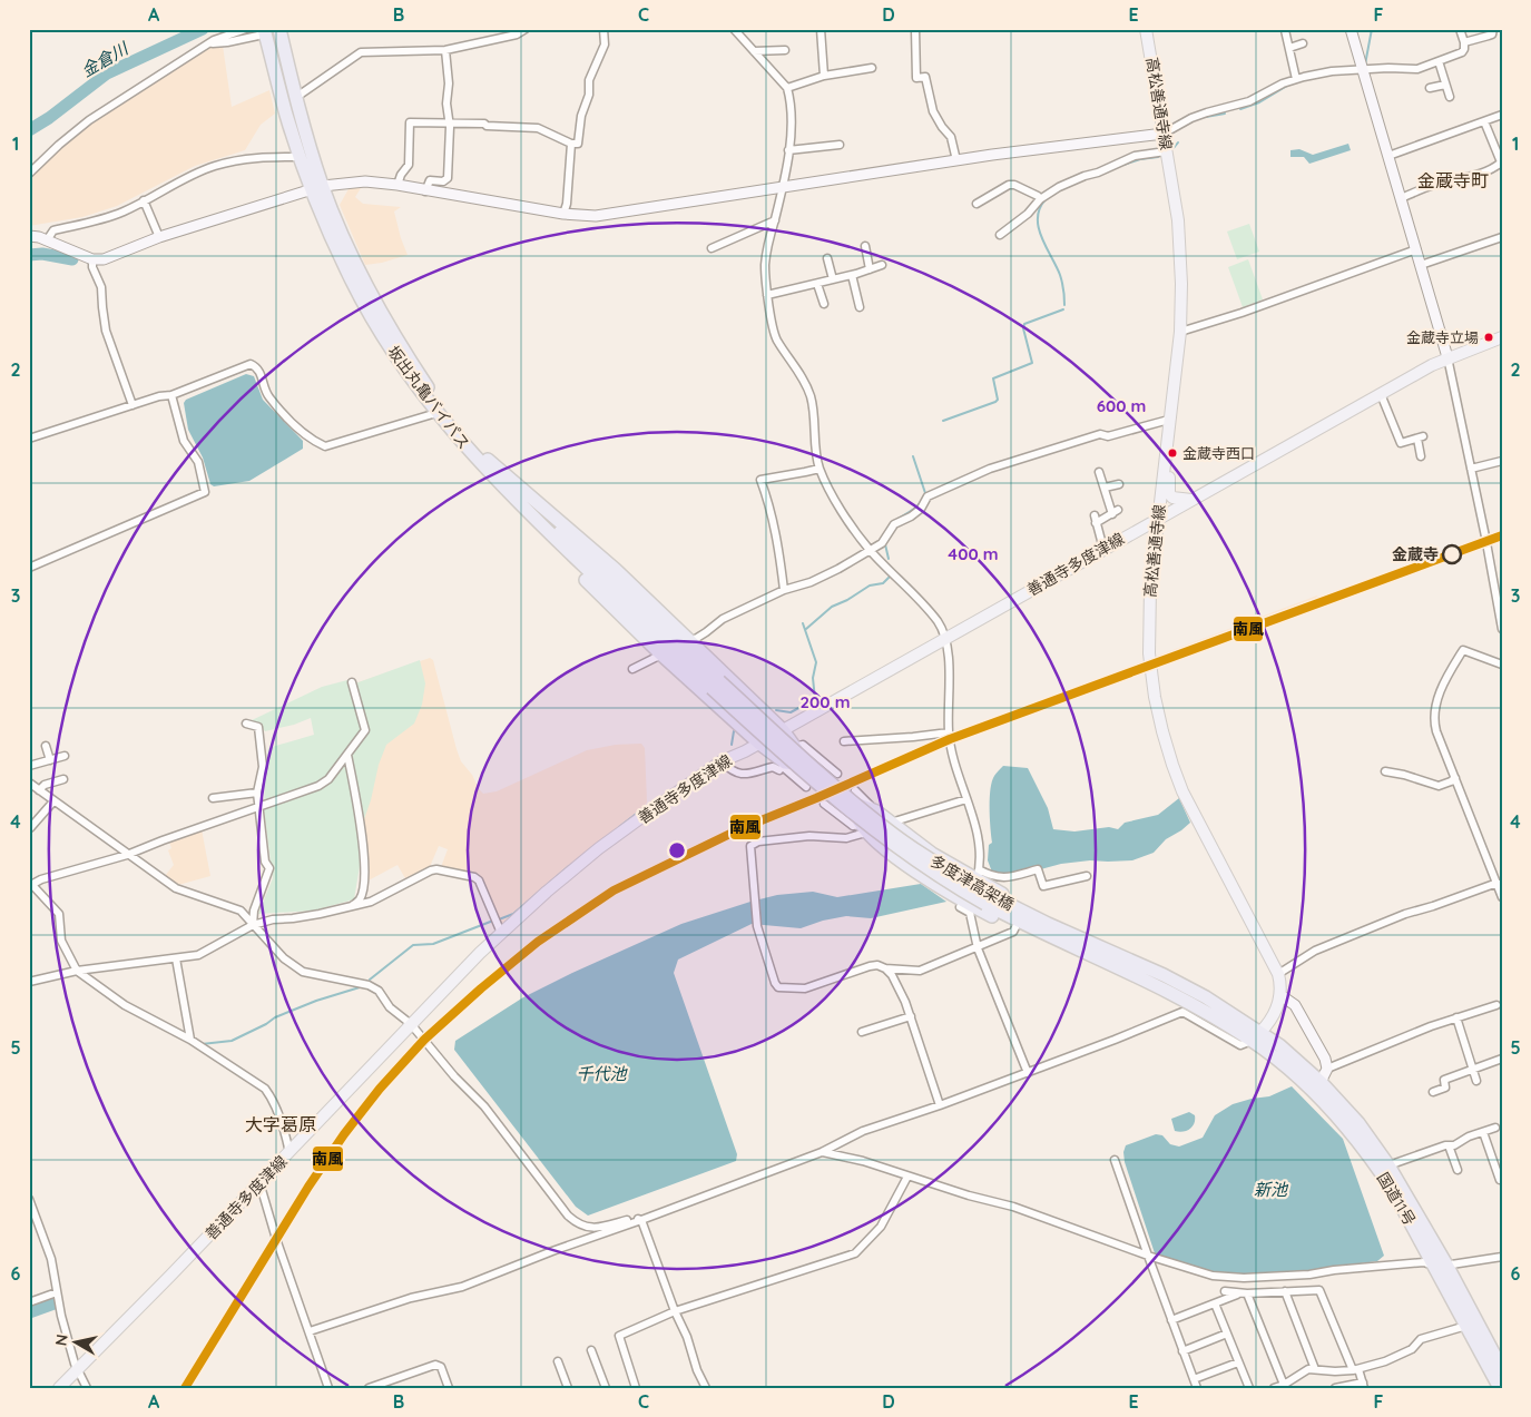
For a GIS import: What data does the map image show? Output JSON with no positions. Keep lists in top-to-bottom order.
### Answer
{
  "streets": {
    "highway": ["坂出丸亀バイパス", "多度津高架橋", "国道11号"],
    "main road": ["高松善通寺線", "善通寺多度津線"]
  },
  "crossings": [
    ["高松善通寺線", "善通寺多度津線"],
    ["高松善通寺線", "多度津高架橋"],
    ["高松善通寺線", "国道11号"],
    ["坂出丸亀バイパス", "多度津高架橋"],
    ["多度津高架橋", "国道11号"]
  ],
  "districts": ["金蔵寺町", "大字葛原"],
  "water": ["金倉川", "千代池", "新池"],
  "places": ["金蔵寺立場", "金蔵寺西口", "金蔵寺"],
  "lines": ["transit line 南風"],
  "north": "left",
  "grid": {
    "columns": [
      "A",
      "B",
      "C",
      "D",
      "E",
      "F"
    ],
    "rows": [
      "1",
      "2",
      "3",
      "4",
      "5",
      "6"
    ]
  },
  "rings": ["600 m", "400 m", "200 m"]
}
